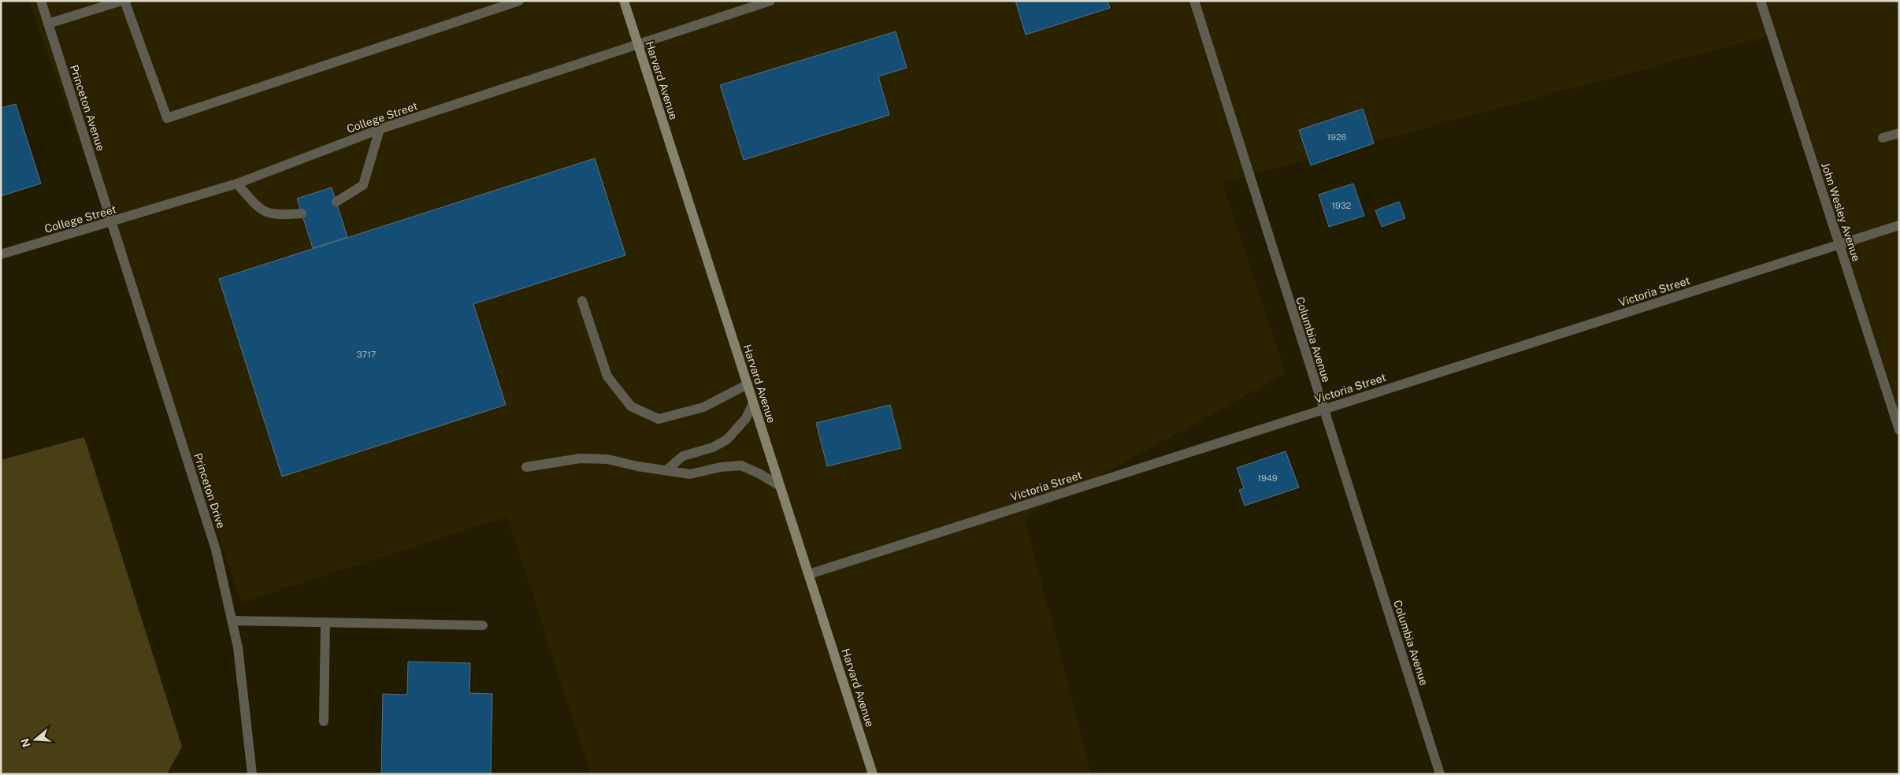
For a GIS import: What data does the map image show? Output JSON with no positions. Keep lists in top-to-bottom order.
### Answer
{
  "streets": {
    "street": [
      "Harvard Avenue",
      "Princeton Avenue",
      "College Street",
      "John Wesley Avenue",
      "Victoria Street",
      "Columbia Avenue",
      "Princeton Drive"
    ]
  },
  "crossings": [
    ["Harvard Avenue", "College Street"],
    ["Harvard Avenue", "Victoria Street"],
    ["Princeton Avenue", "College Street"],
    ["Princeton Avenue", "Princeton Drive"],
    ["College Street", "Princeton Drive"],
    ["John Wesley Avenue", "Victoria Street"],
    ["Victoria Street", "Columbia Avenue"]
  ],
  "house_numbers": [
    "1926",
    "1932",
    "3717",
    "1949"
  ],
  "north": "left"
}
